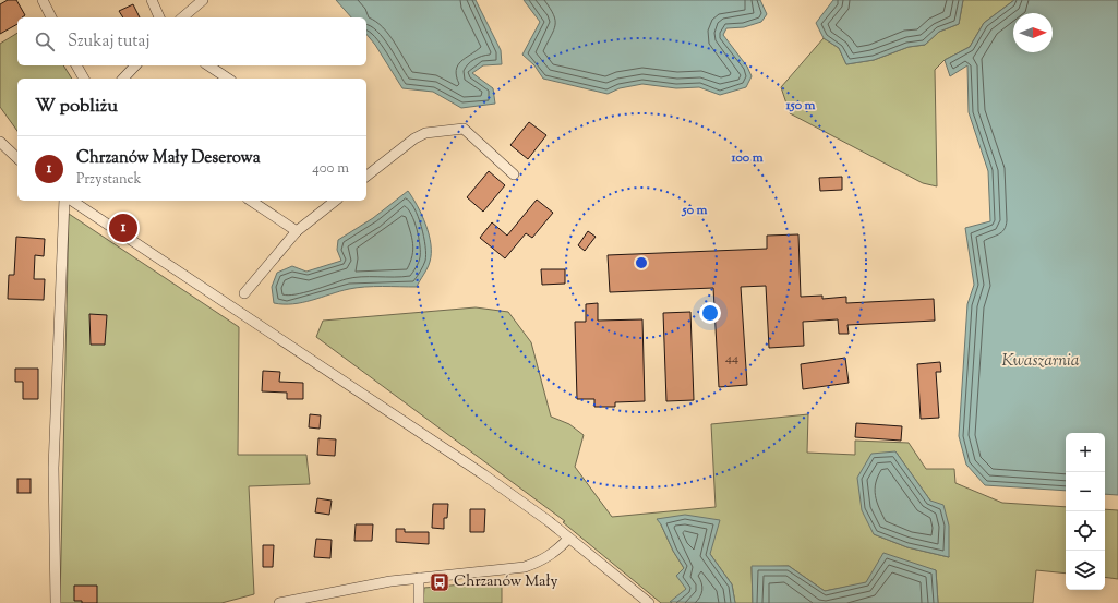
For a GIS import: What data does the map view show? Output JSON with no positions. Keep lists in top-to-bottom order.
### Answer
{
  "water": ["Kwaszarnia"],
  "places": {
    "bus stop": ["Chrzanów Mały"]
  },
  "house_numbers": ["44"],
  "north": "right",
  "page": {
    "search": "Szukaj tutaj",
    "heading": "W pobliżu",
    "list": [
      {
        "mark": "1",
        "name": "Chrzanów Mały Deserowa",
        "note": "Przystanek",
        "value": "400 m"
      }
    ],
    "pins": "1",
    "map_buttons": ["+", "−"]
  },
  "rings": ["150 m", "100 m", "50 m"]
}
